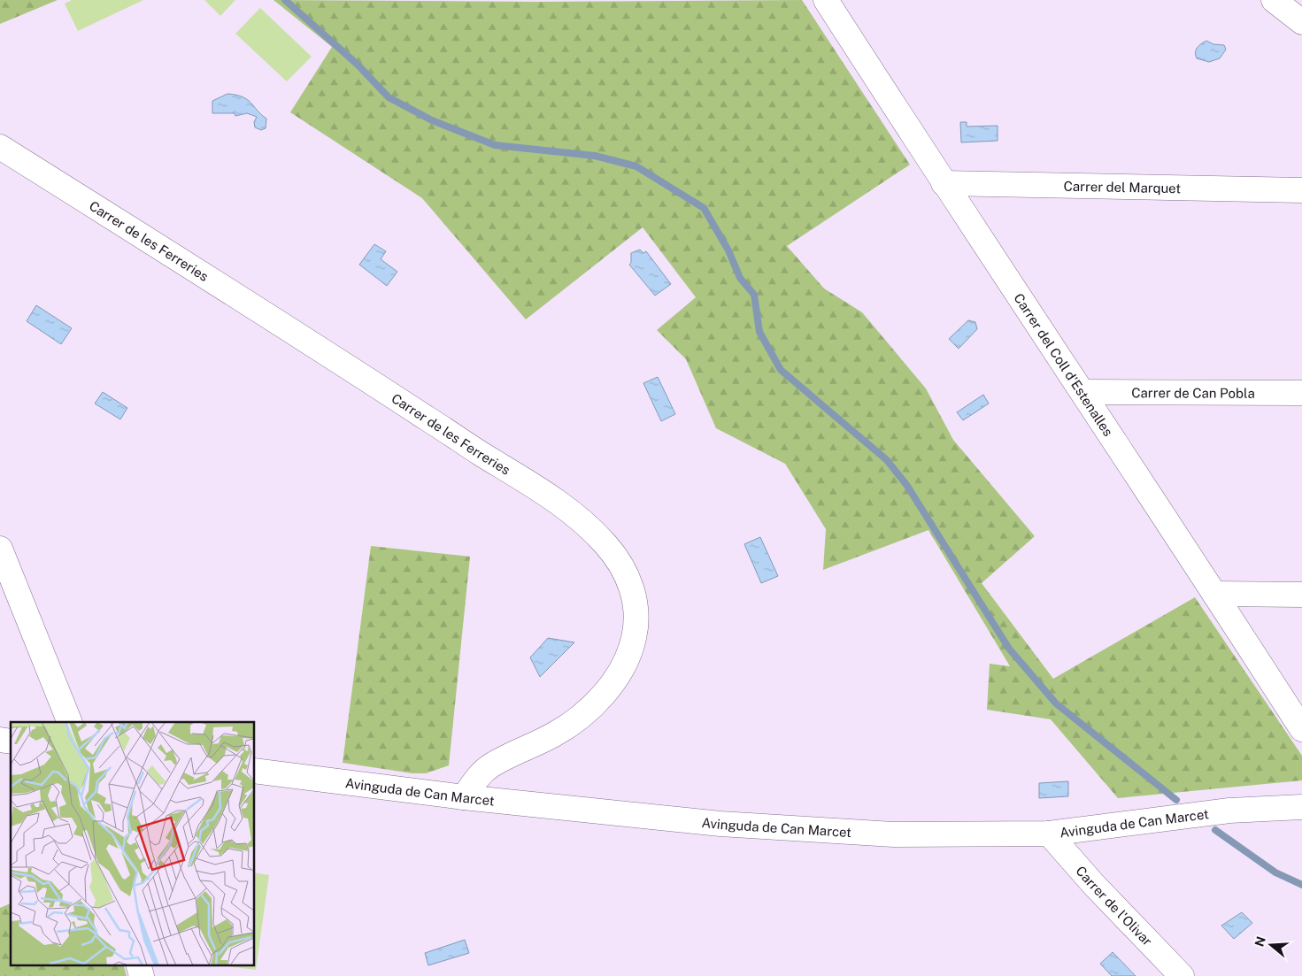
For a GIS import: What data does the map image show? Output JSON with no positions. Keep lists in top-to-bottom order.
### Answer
{
  "streets": {
    "street": [
      "Carrer del Marquet",
      "Carrer de les Ferreries",
      "Carrer del Coll d'Estenalles",
      "Carrer de Can Pobla",
      "Avinguda de Can Marcet",
      "Carrer de l'Olivar"
    ]
  },
  "crossings": [
    ["Carrer del Marquet", "Carrer del Coll d'Estenalles"],
    ["Carrer de les Ferreries", "Avinguda de Can Marcet"],
    ["Carrer del Coll d'Estenalles", "Carrer de Can Pobla"],
    ["Avinguda de Can Marcet", "Carrer de l'Olivar"]
  ],
  "north": "left"
}
